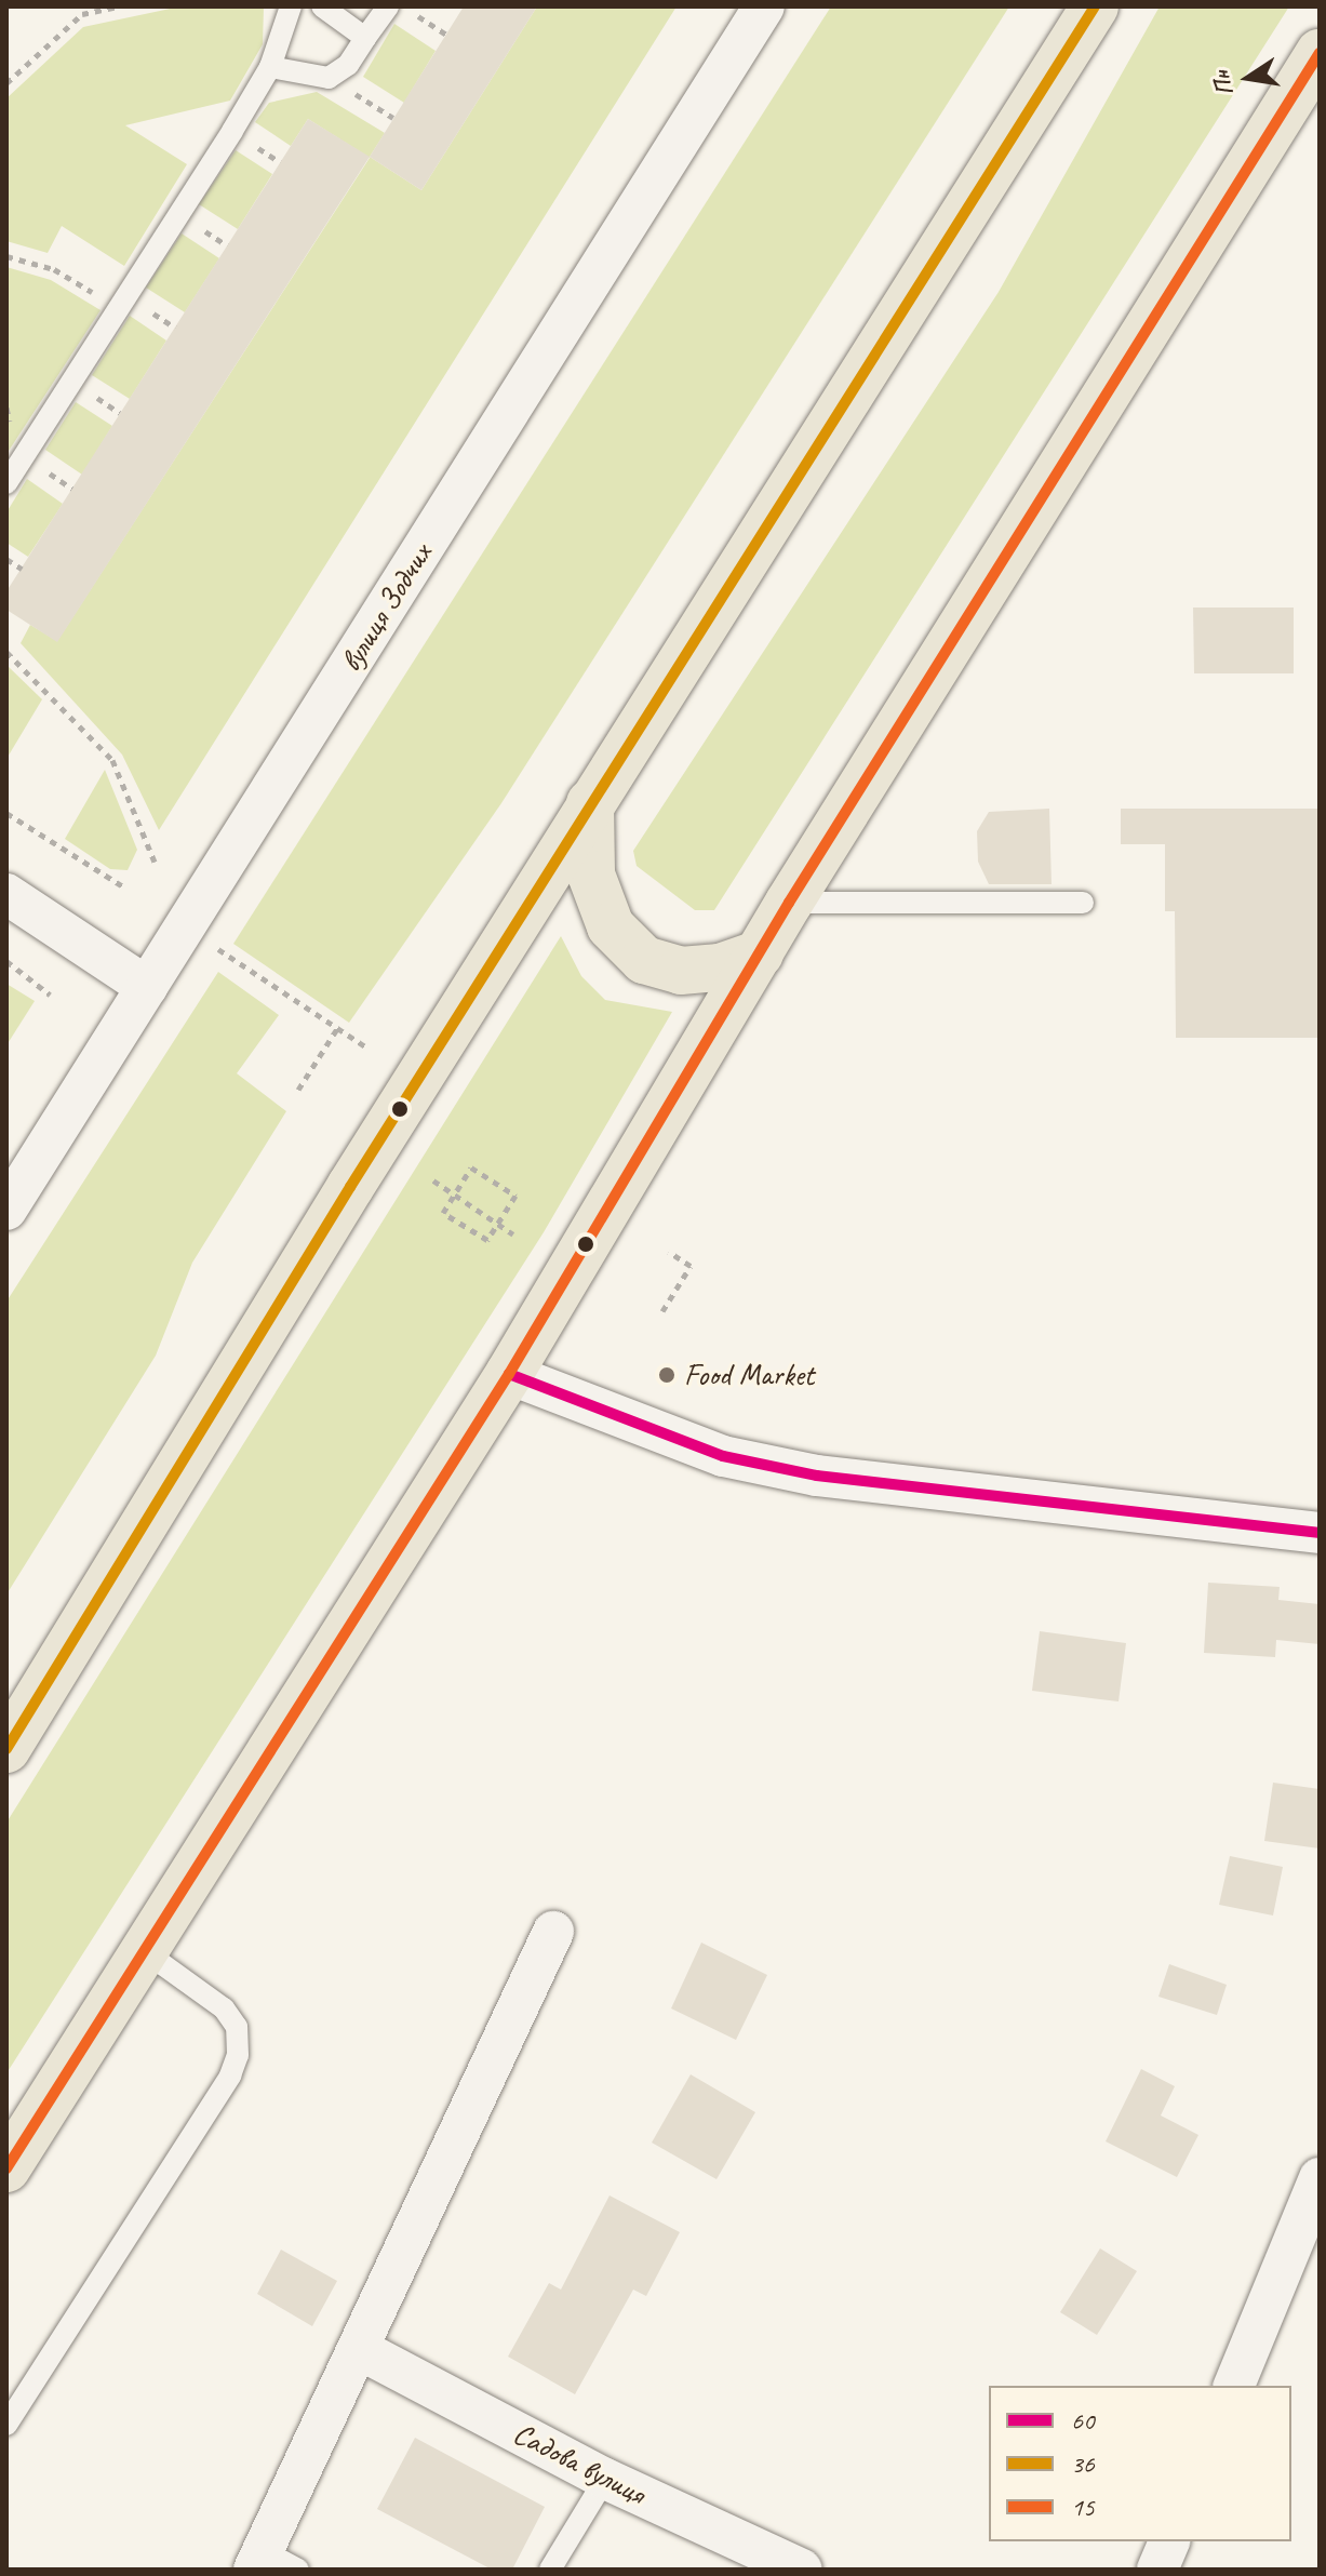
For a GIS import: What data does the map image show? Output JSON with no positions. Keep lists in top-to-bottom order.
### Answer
{
  "streets": {
    "street": ["вулиця Зодчих", "Садова вулиця"]
  },
  "places": ["Food Market"],
  "lines": ["transit line 36", "transit line 15", "transit line 60"],
  "legend": ["60", "36", "15"],
  "north": "left"
}
